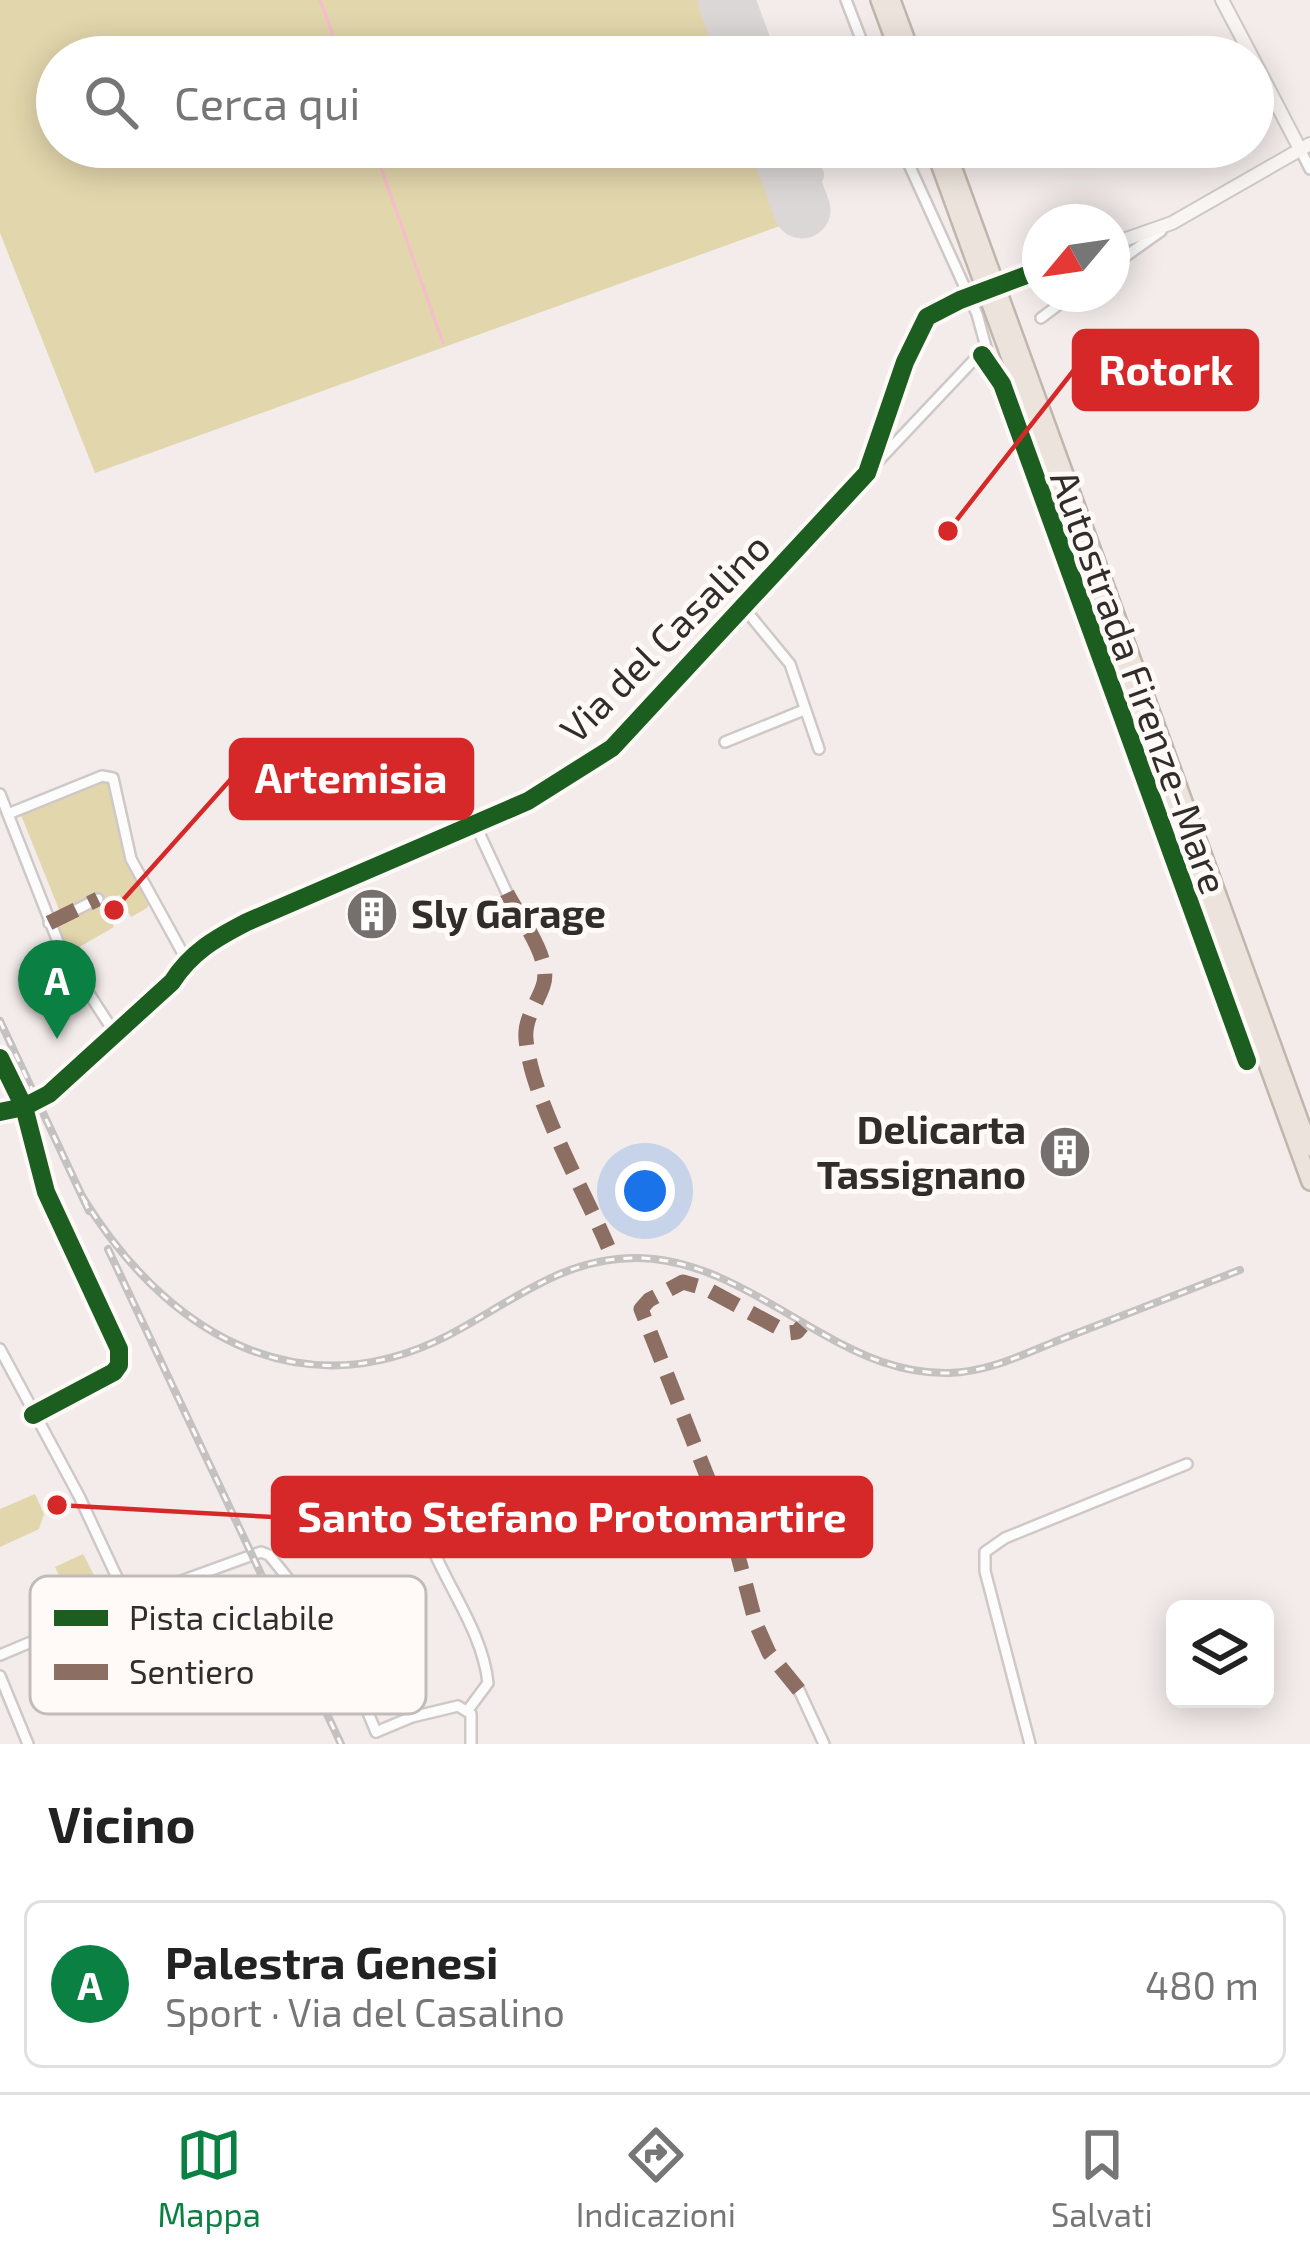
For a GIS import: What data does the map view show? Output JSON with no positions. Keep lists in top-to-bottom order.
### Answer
{
  "streets": {
    "highway": ["Autostrada Firenze-Mare"],
    "street": ["Via del Casalino"]
  },
  "places": {
    "other": ["Rotork", "Artemisia", "Santo Stefano Protomartire"],
    "building": ["Sly Garage", "Delicarta Tassignano"]
  },
  "legend": ["Pista ciclabile", "Sentiero"],
  "north": "bottom left",
  "page": {
    "search": "Cerca qui",
    "pins": "A",
    "heading": "Vicino",
    "list": [
      {
        "mark": "A",
        "name": "Palestra Genesi",
        "note": "Sport · Via del Casalino",
        "value": "480 m"
      }
    ],
    "nav": ["Mappa", "Indicazioni", "Salvati"]
  }
}
